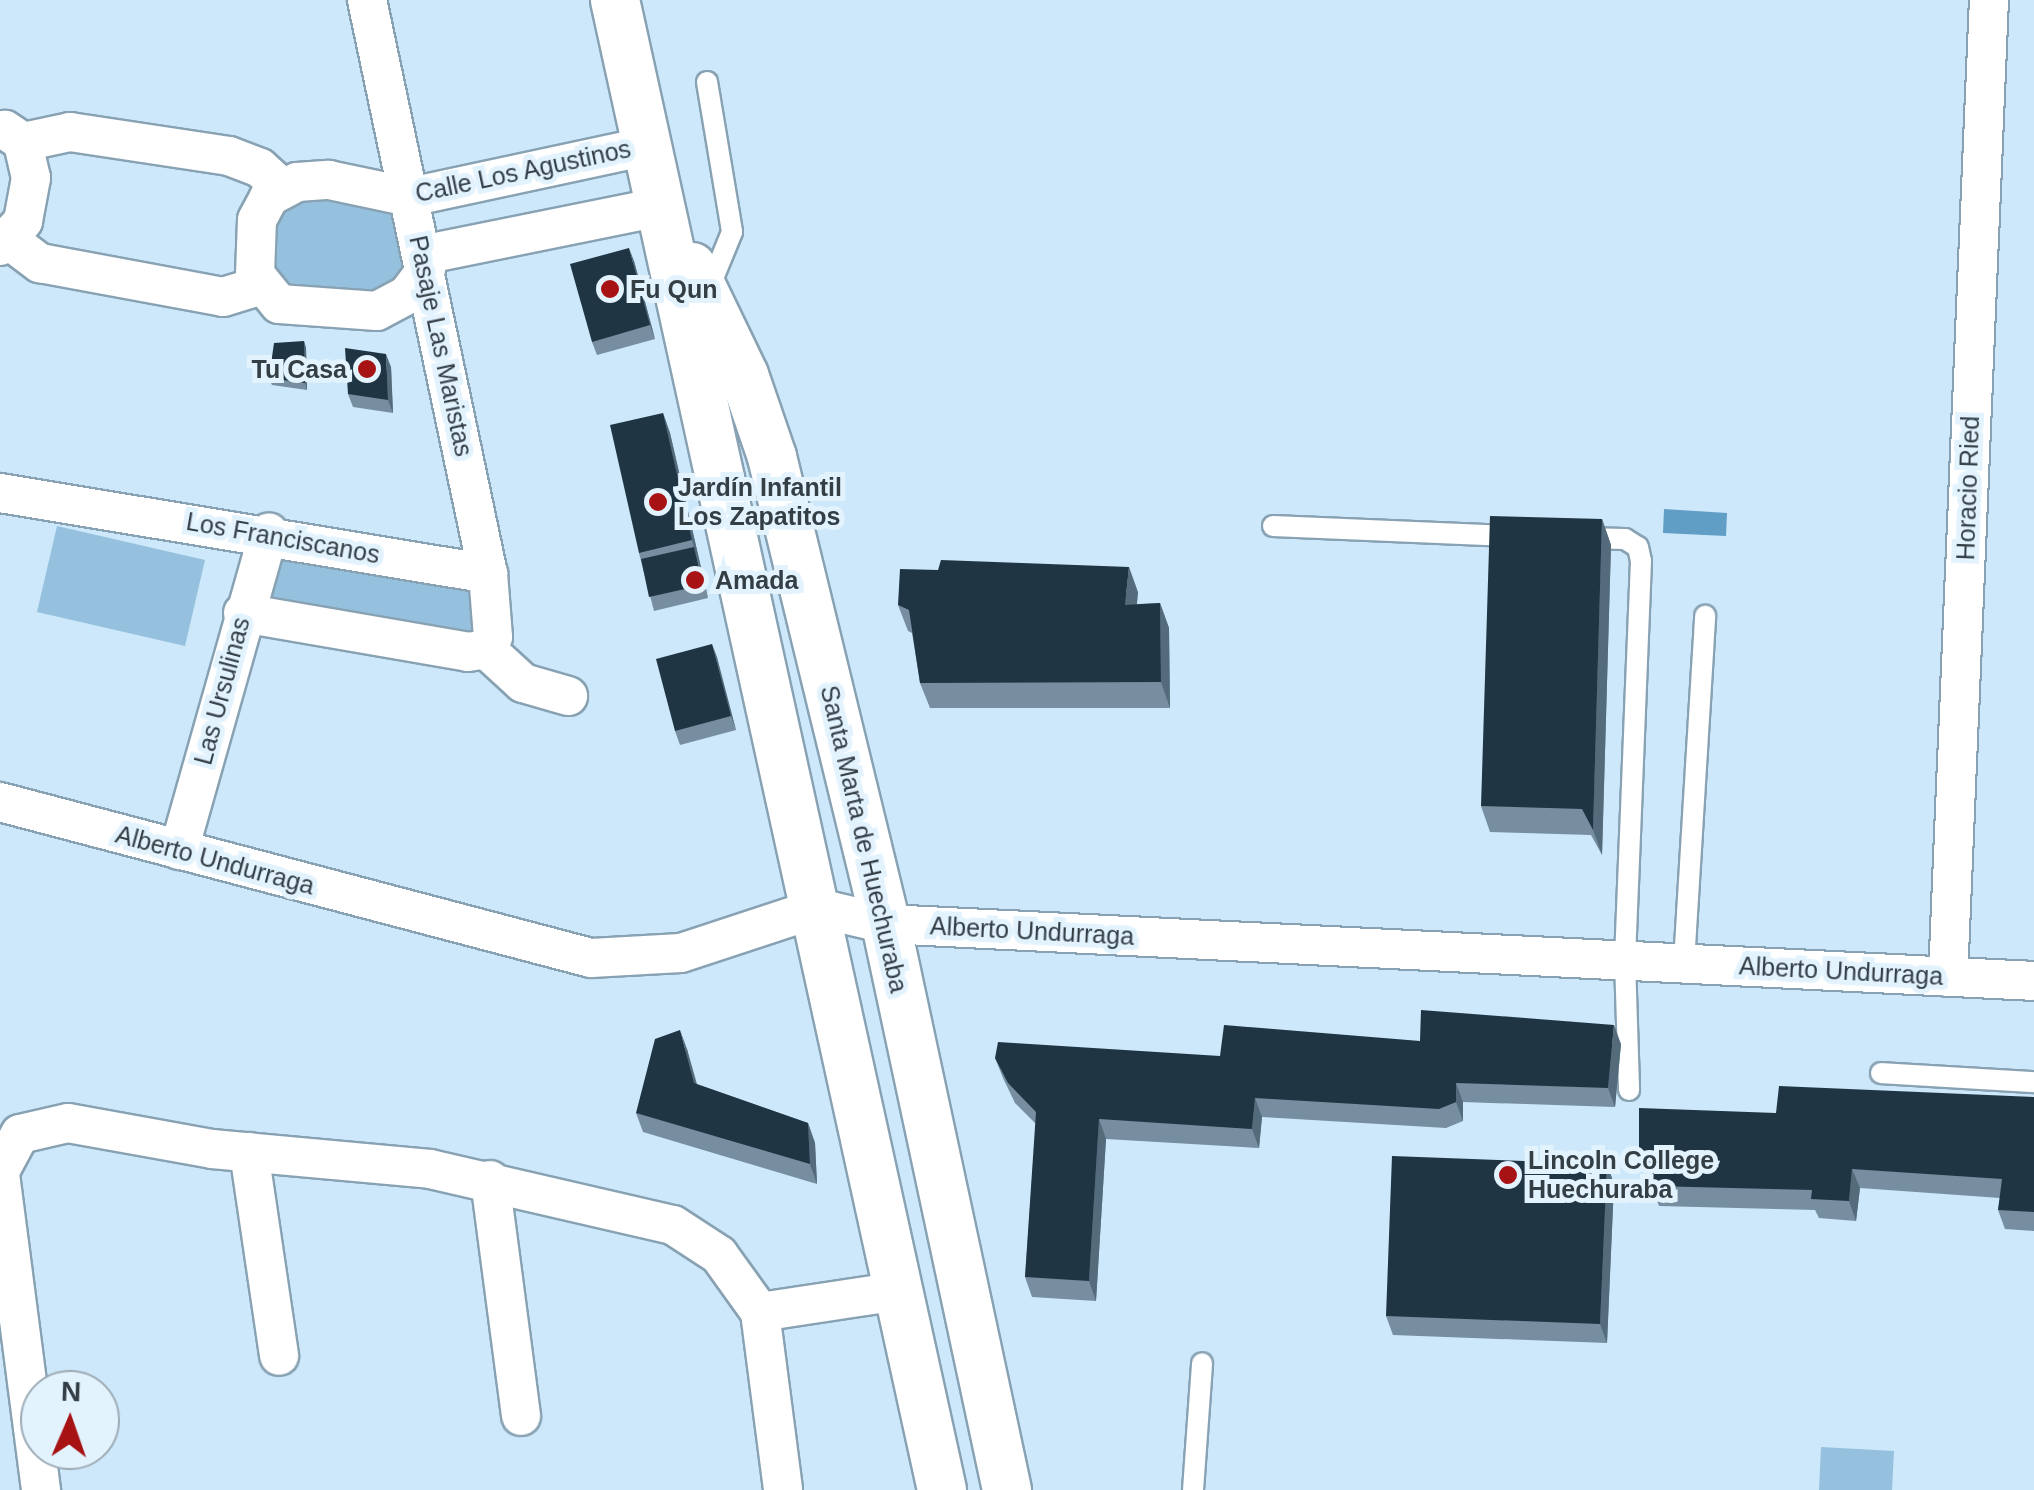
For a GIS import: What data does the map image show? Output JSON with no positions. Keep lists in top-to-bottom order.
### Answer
{
  "streets": {
    "street": [
      "Calle Los Agustinos",
      "Pasaje Las Maristas",
      "Horacio Ried",
      "Los Franciscanos",
      "Las Ursulinas",
      "Santa Marta de Huechuraba",
      "Alberto Undurraga"
    ]
  },
  "crossings": [
    ["Calle Los Agustinos", "Pasaje Las Maristas"],
    ["Calle Los Agustinos", "Santa Marta de Huechuraba"],
    ["Pasaje Las Maristas", "Los Franciscanos"],
    ["Horacio Ried", "Alberto Undurraga"],
    ["Los Franciscanos", "Las Ursulinas"],
    ["Las Ursulinas", "Alberto Undurraga"],
    ["Santa Marta de Huechuraba", "Alberto Undurraga"]
  ],
  "places": [
    "Fu Qun",
    "Tu Casa",
    "Jardín Infantil Los Zapatitos",
    "Amada",
    "Lincoln College Huechuraba"
  ],
  "north": "top"
}
